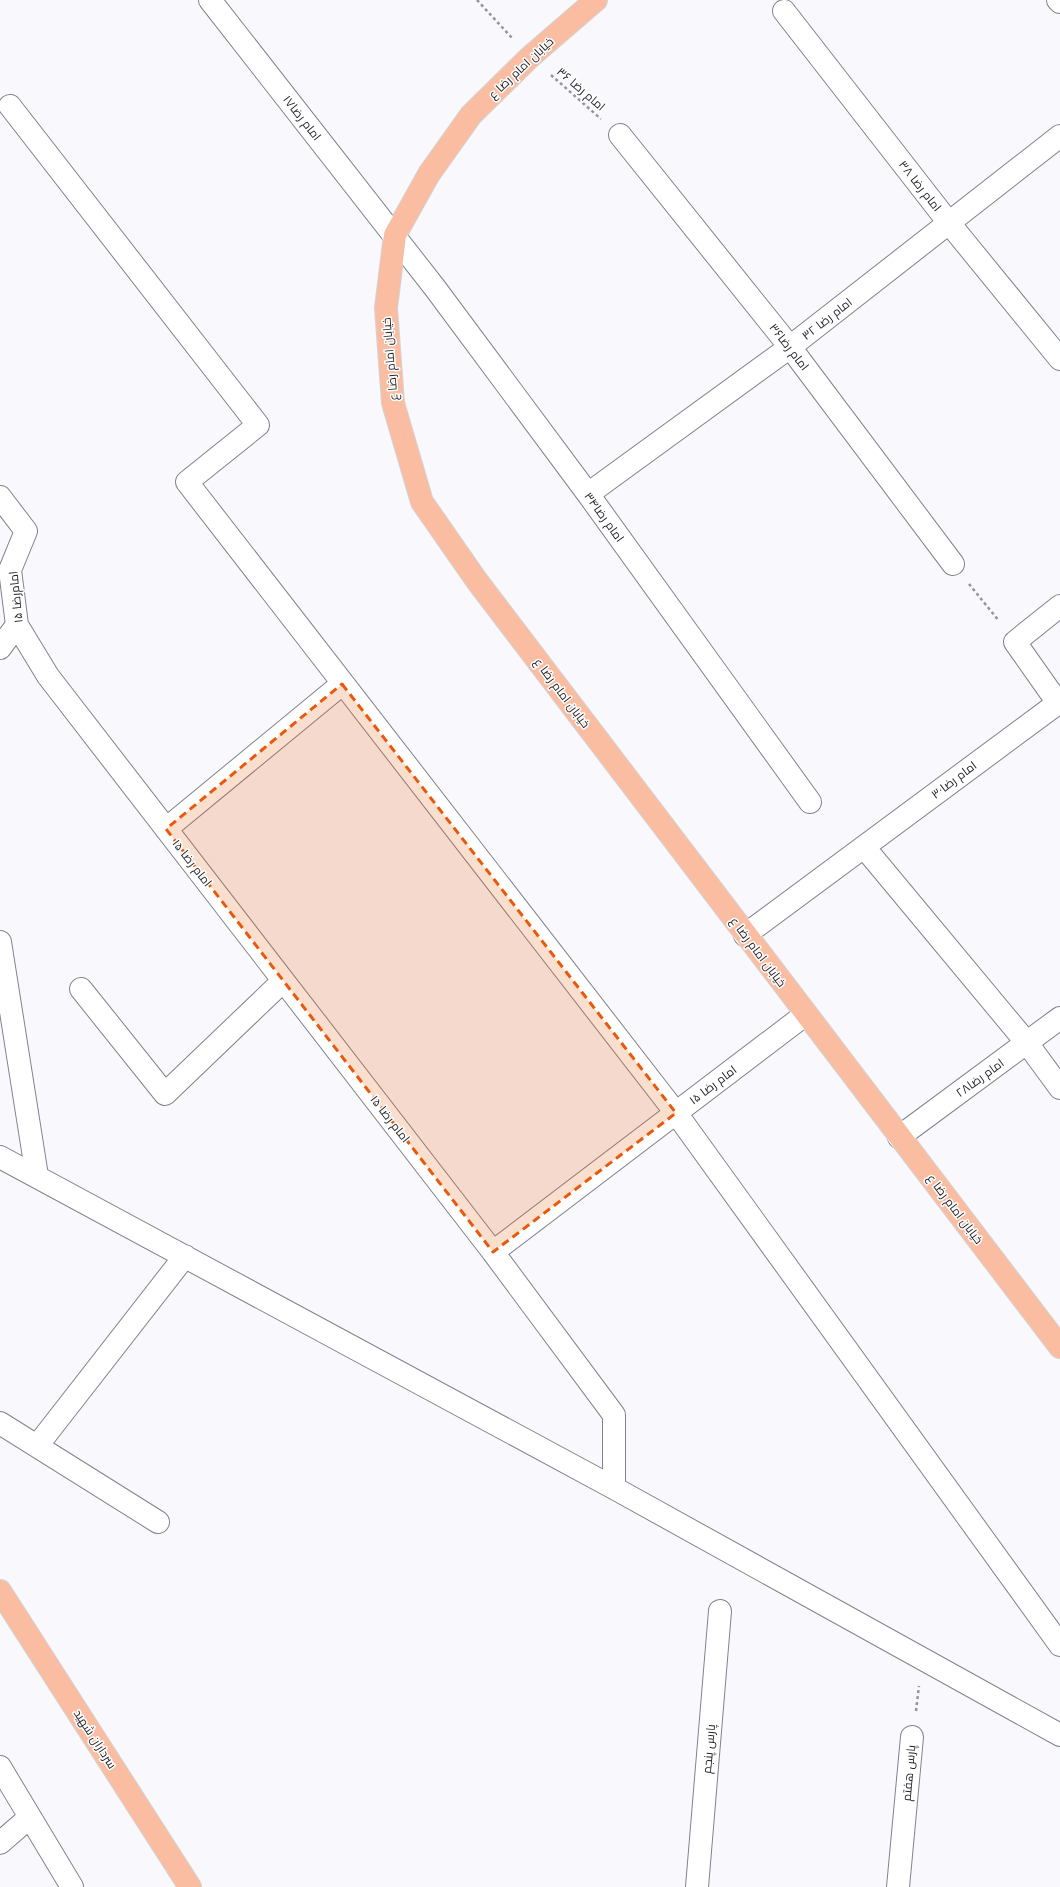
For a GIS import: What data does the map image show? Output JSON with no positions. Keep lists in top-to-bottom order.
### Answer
{
  "streets": {
    "main road": ["خیابان امام رضا ع", "سرداران شهید"],
    "street": [
      "امام رضا۱۷",
      "امام رضا ۳۸",
      "امام رضا ۳۲",
      "امام رضا۳۶",
      "امام رضا۳۴",
      "امام‌رضا ۱۵",
      "امام رضا۳۰",
      "۱۵ امام رضا",
      "امام رضا۲۸",
      "پارس‌‌ پنجم",
      "پارس‌‌ هفتم"
    ],
    "path": ["امام رضا ۳۶"]
  },
  "crossings": [
    ["خیابان امام رضا ع", "امام رضا ۳۶"],
    ["خیابان امام رضا ع", "امام رضا۱۷"],
    ["خیابان امام رضا ع", "امام رضا۳۴"],
    ["خیابان امام رضا ع", "امام رضا۳۰"],
    ["خیابان امام رضا ع", "۱۵ امام رضا"],
    ["خیابان امام رضا ع", "امام رضا۲۸"],
    ["امام رضا ۳۶", "امام رضا۳۶"],
    ["امام رضا۱۷", "امام رضا۳۴"],
    ["امام رضا ۳۸", "امام رضا ۳۲"],
    ["امام رضا ۳۲", "امام رضا۳۶"],
    ["امام رضا ۳۲", "امام رضا۳۴"],
    ["امام‌رضا ۱۵", "۱۵ امام رضا"]
  ]
}
